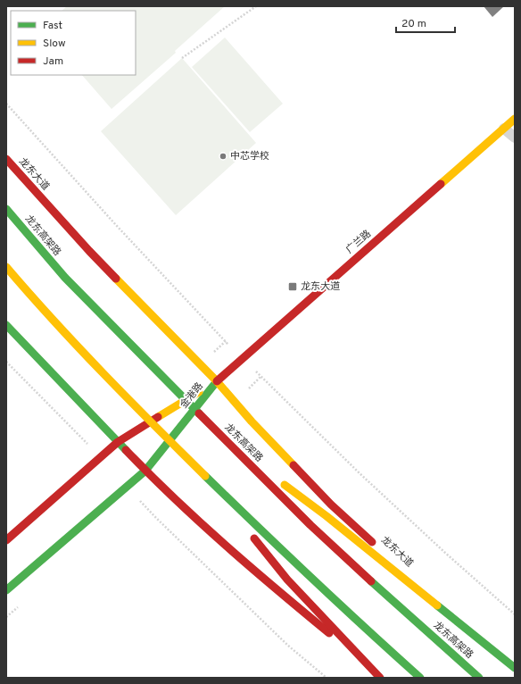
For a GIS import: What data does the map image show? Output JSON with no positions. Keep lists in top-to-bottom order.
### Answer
{
  "streets": {
    "main road": [
      "龙东大道",
      "龙东高架路",
      "广兰路",
      "金港路"
    ]
  },
  "crossings": [
    ["龙东大道", "广兰路"],
    ["龙东大道", "金港路"],
    ["广兰路", "金港路"]
  ],
  "places": {
    "other": ["中芯学校"],
    "transit": ["龙东大道"]
  },
  "legend": ["Fast", "Slow", "Jam"],
  "scale_bar": "20 m"
}
